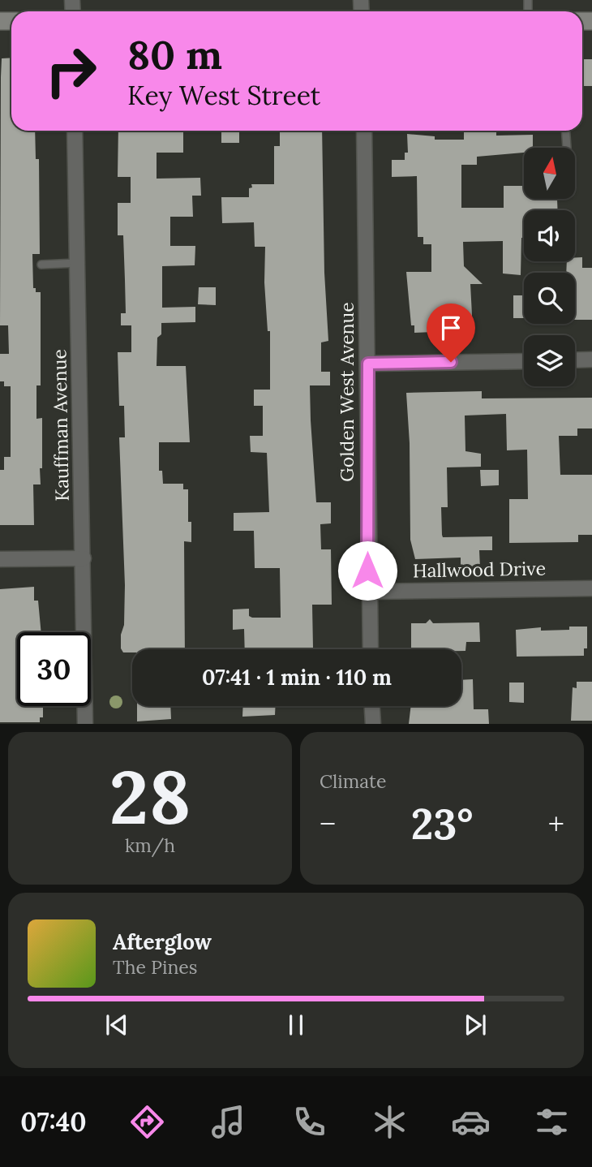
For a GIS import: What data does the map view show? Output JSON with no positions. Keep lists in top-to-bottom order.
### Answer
{
  "streets": {
    "street": ["Golden West Avenue", "Kauffman Avenue", "Hallwood Drive"]
  },
  "crossings": [
    ["Golden West Avenue", "Hallwood Drive"]
  ],
  "north": "top",
  "page": {
    "turn": ["80 m", "Key West Street"],
    "limit": "30",
    "trip": "07:41 · 1 min · 110 m",
    "tile": [
      ["28", "km/h"],
      "Climate"
    ],
    "heat": ["−", "23°", "+"],
    "song": ["Afterglow", "The Pines"],
    "tabs": "07:40"
  }
}
